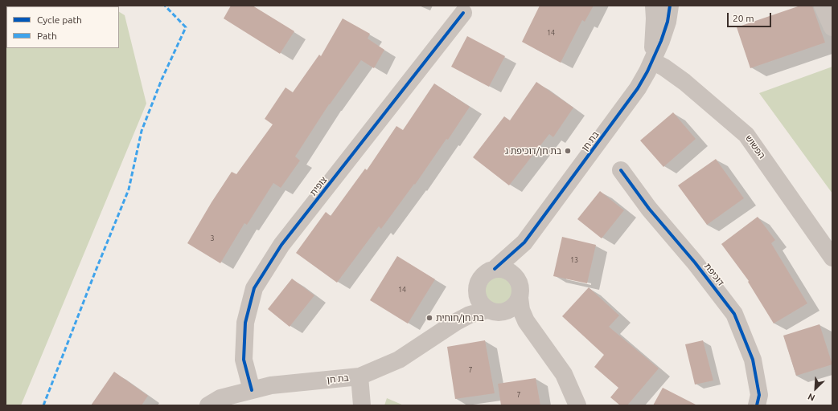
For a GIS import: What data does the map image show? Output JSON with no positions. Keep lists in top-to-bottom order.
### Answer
{
  "streets": {
    "street": [
      "בת חן",
      "הפשוש",
      "צופית",
      "דוכיפת"
    ]
  },
  "crossings": [
    ["בת חן", "הפשוש"],
    ["בת חן", "צופית"]
  ],
  "places": ["בת חן/דוכיפת ג", "בת חן/חוחית"],
  "house_numbers": [
    "14",
    "3",
    "13",
    "14",
    "7",
    "7"
  ],
  "legend": ["Cycle path", "Path"],
  "scale_bar": "20 m",
  "north": "bottom left"
}
